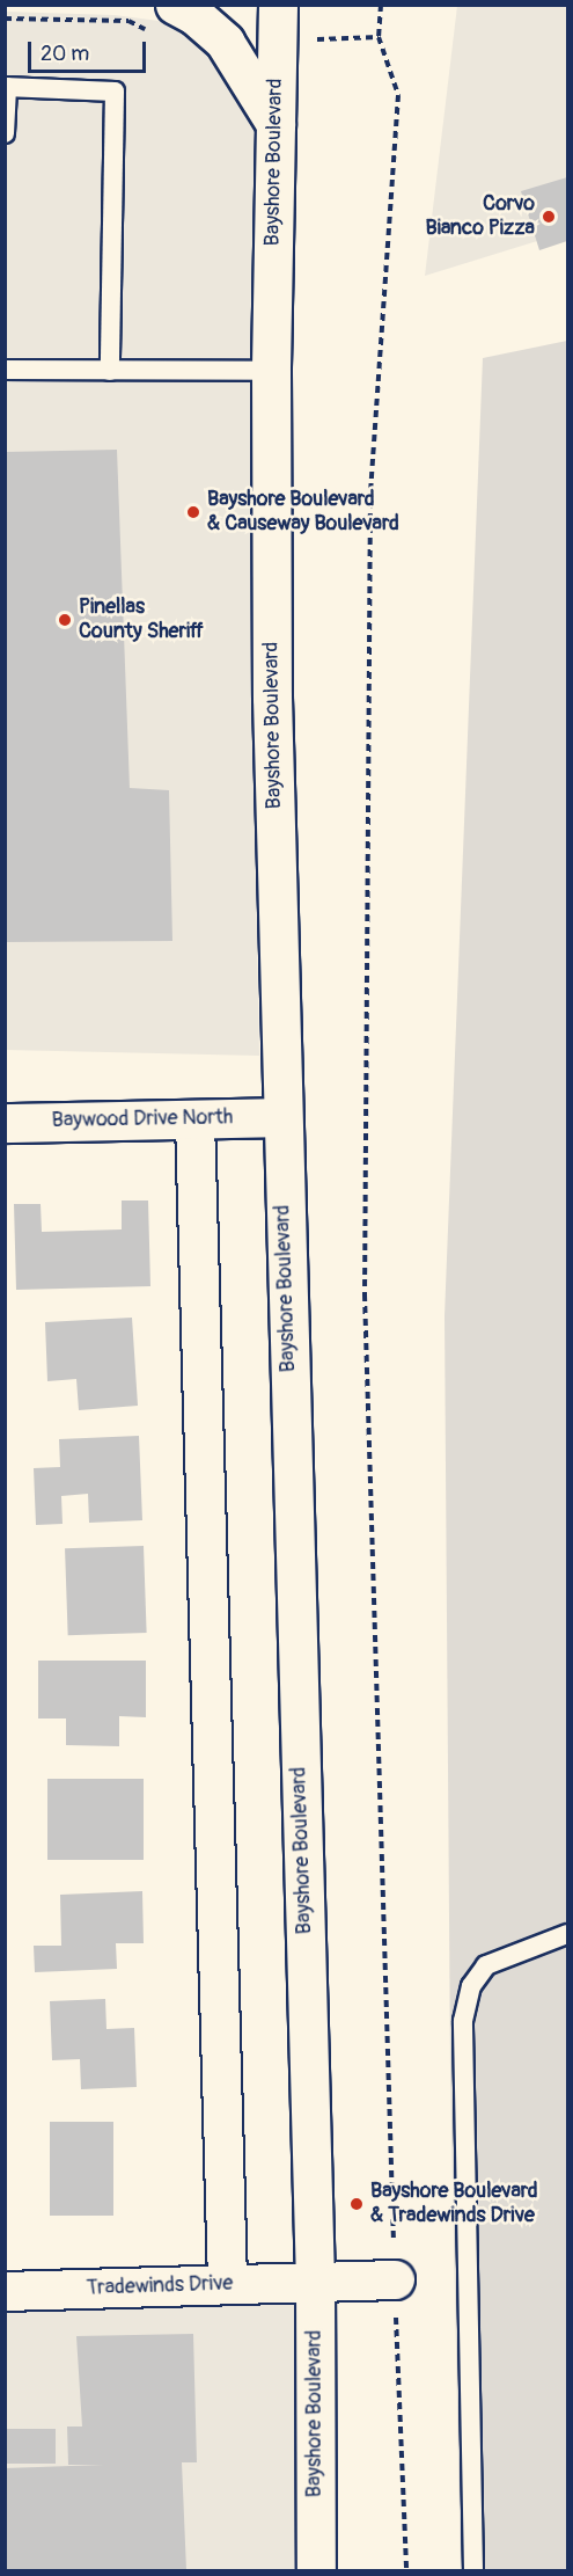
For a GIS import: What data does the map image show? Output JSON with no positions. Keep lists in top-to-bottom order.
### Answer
{
  "streets": {
    "main road": ["Bayshore Boulevard", "Baywood Drive North", "Tradewinds Drive"]
  },
  "crossings": [
    ["Bayshore Boulevard", "Baywood Drive North"],
    ["Bayshore Boulevard", "Tradewinds Drive"]
  ],
  "places": [
    "Corvo Bianco Pizza",
    "Bayshore Boulevard & Causeway Boulevard",
    "Pinellas County Sheriff",
    "Bayshore Boulevard & Tradewinds Drive"
  ],
  "scale_bar": "20 m"
}
